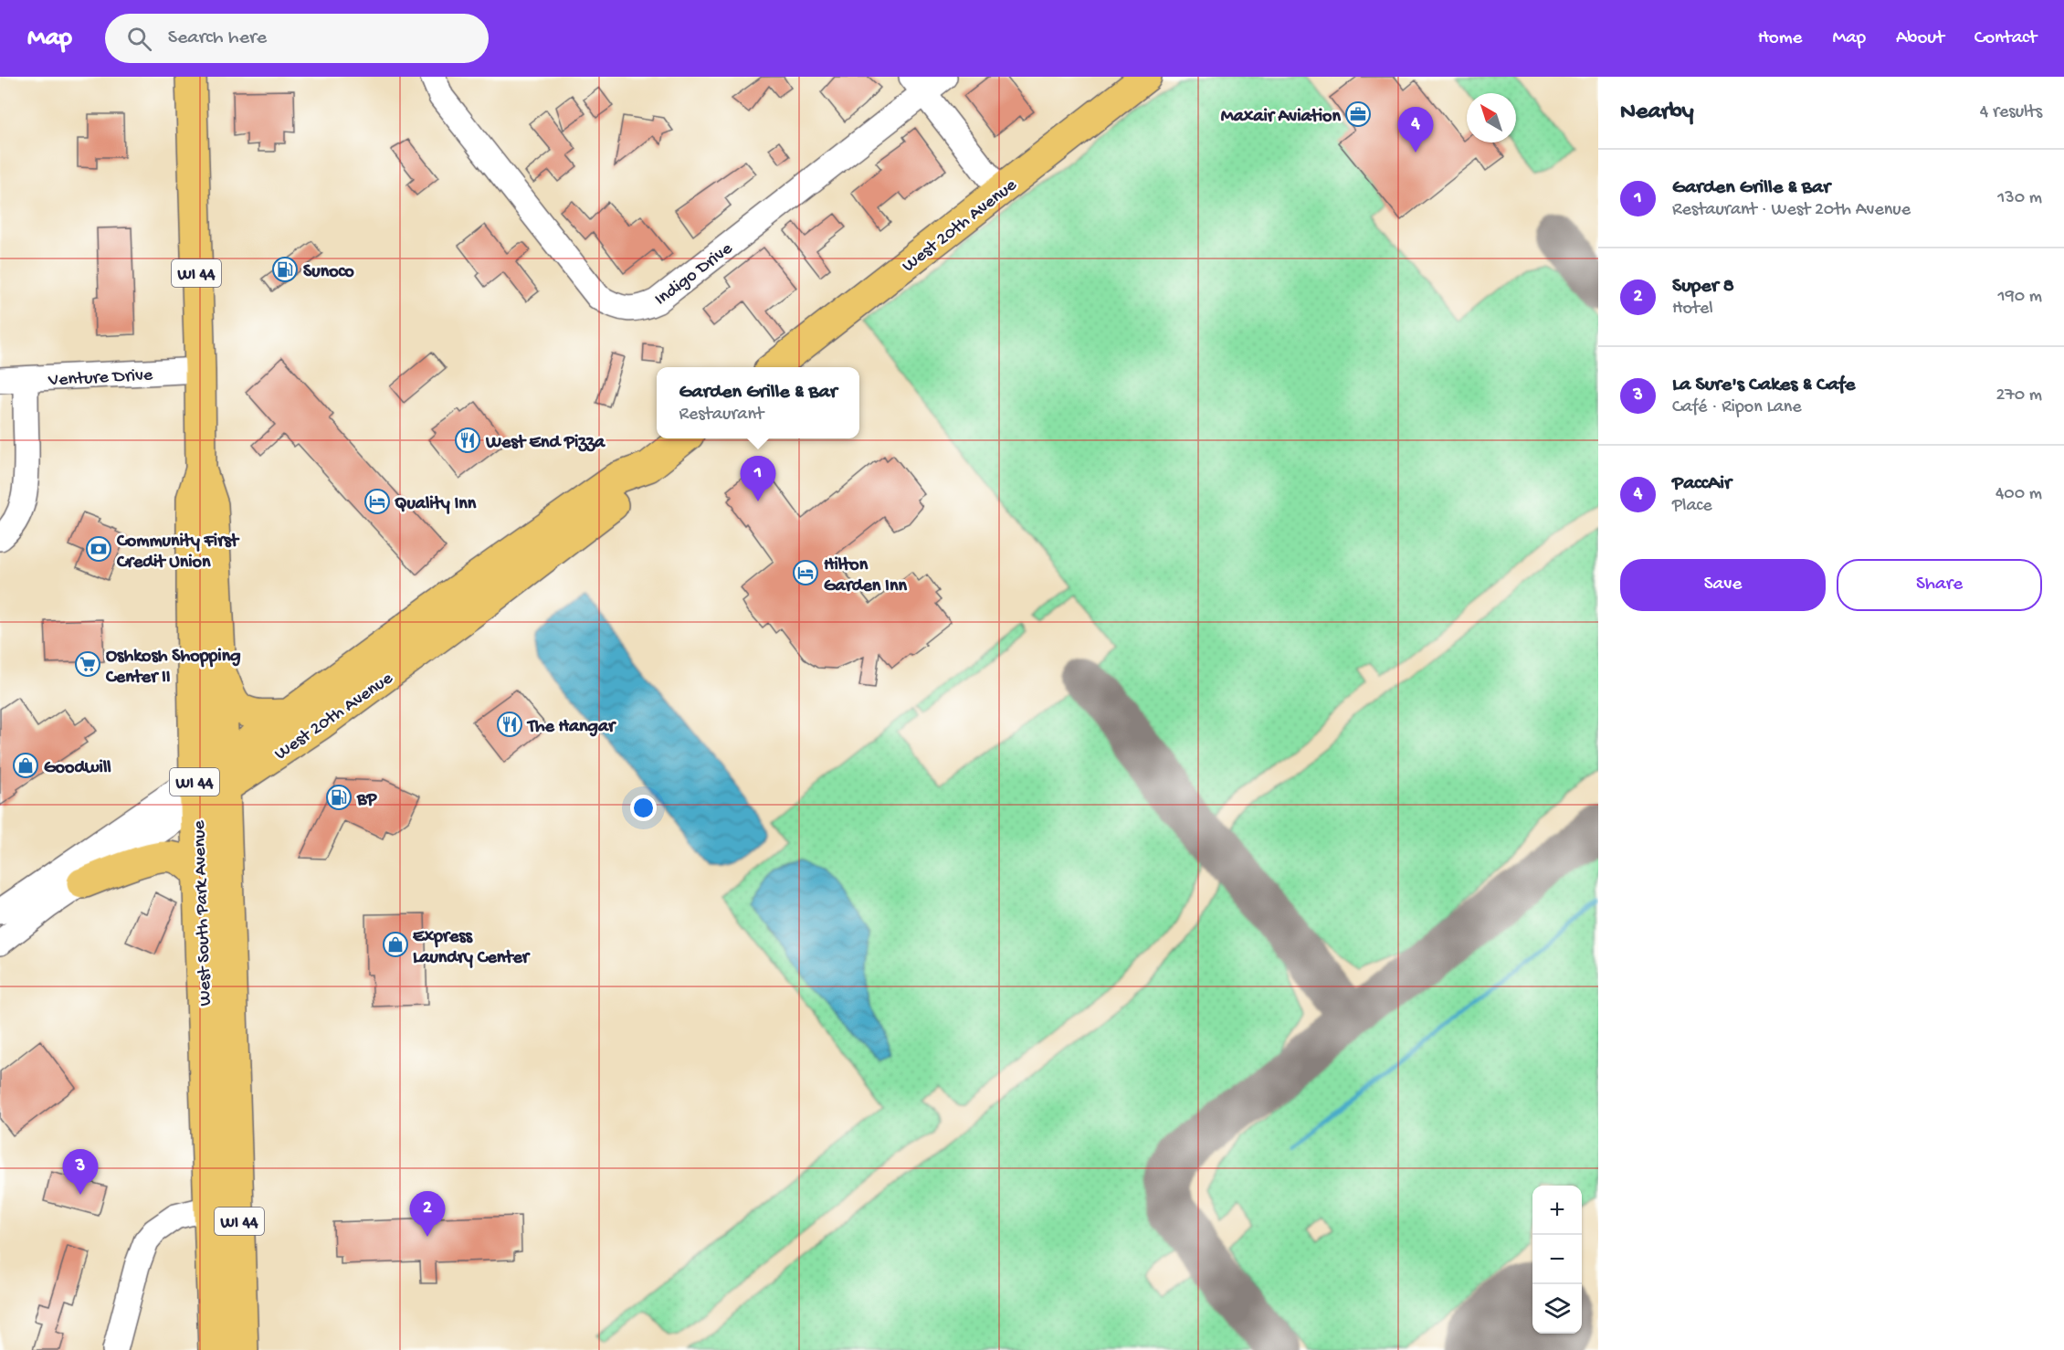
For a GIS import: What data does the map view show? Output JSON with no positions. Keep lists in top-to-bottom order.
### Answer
{
  "streets": {
    "main road": ["West 20th Avenue", "WI 44", "West South Park Avenue"],
    "street": ["Indigo Drive", "Venture Drive"]
  },
  "crossings": [
    ["West 20th Avenue", "West South Park Avenue"],
    ["WI 44", "West South Park Avenue"],
    ["Venture Drive", "West South Park Avenue"]
  ],
  "places": {
    "office": ["Maxair Aviation"],
    "fuel station": ["Sunoco", "BP"],
    "restaurant": ["West End Pizza", "The Hangar"],
    "hotel": ["Quality Inn", "Hilton Garden Inn"],
    "bank": ["Community First Credit Union"],
    "supermarket": ["Oshkosh Shopping Center II"],
    "shop": ["Goodwill", "Express Laundry Center"]
  },
  "north": "top left",
  "page": {
    "header": "Map",
    "search": "Search here",
    "nav": [
      "Home",
      "Map",
      "About",
      "Contact"
    ],
    "heading": ["Nearby", "4 results"],
    "pins": [
      "4",
      "1",
      "3",
      "2"
    ],
    "list": [
      {
        "mark": "1",
        "name": "Garden Grille & Bar",
        "note": "Restaurant · West 20th Avenue",
        "value": "130 m"
      },
      {
        "mark": "2",
        "name": "Super 8",
        "note": "Hotel",
        "value": "190 m"
      },
      {
        "mark": "3",
        "name": "La Sure's Cakes & Cafe",
        "note": "Café · Ripon Lane",
        "value": "270 m"
      },
      {
        "mark": "4",
        "name": "PaccAir",
        "note": "Place",
        "value": "400 m"
      }
    ],
    "popup": ["Garden Grille & Bar", "Restaurant"],
    "buttons": ["Save", "Share"],
    "map_buttons": ["+", "−"]
  }
}
